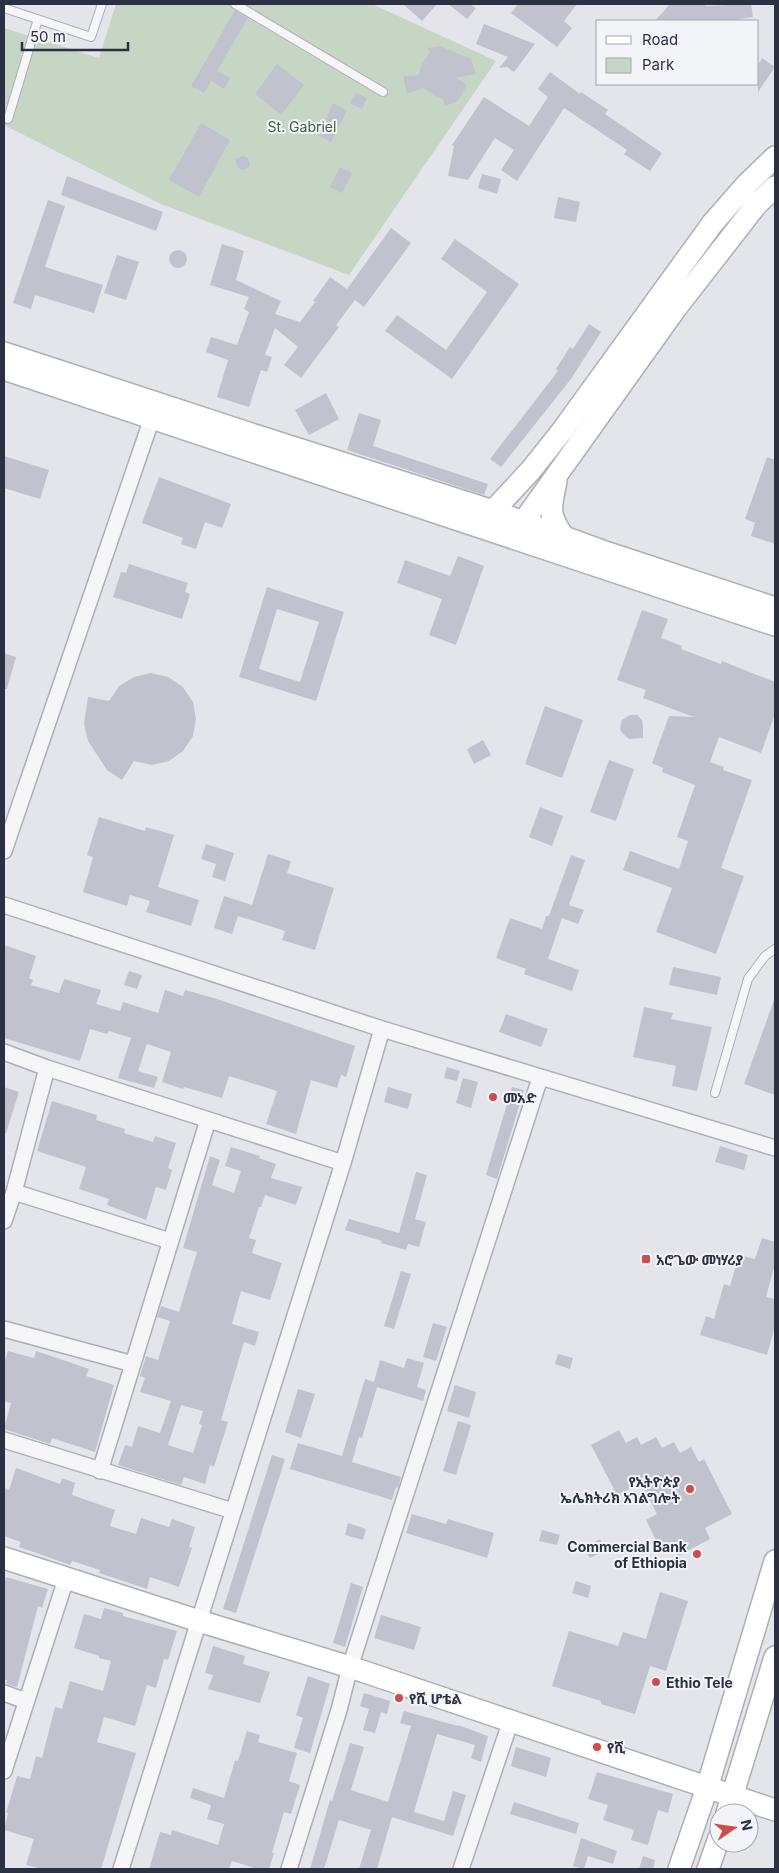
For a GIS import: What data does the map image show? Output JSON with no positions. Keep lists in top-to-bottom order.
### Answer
{
  "parks": ["St. Gabriel"],
  "places": {
    "other": [
      "መአድ",
      "የኢትዮጵያ ኤሌክትሪክ አገልግሎት",
      "Commercial Bank of Ethiopia",
      "Ethio Tele",
      "የሺ ሆቴል",
      "የሺ"
    ],
    "transit": ["አሮጌው መነሃሪያ"]
  },
  "legend": ["Road", "Park"],
  "scale_bar": "50 m",
  "north": "right"
}
